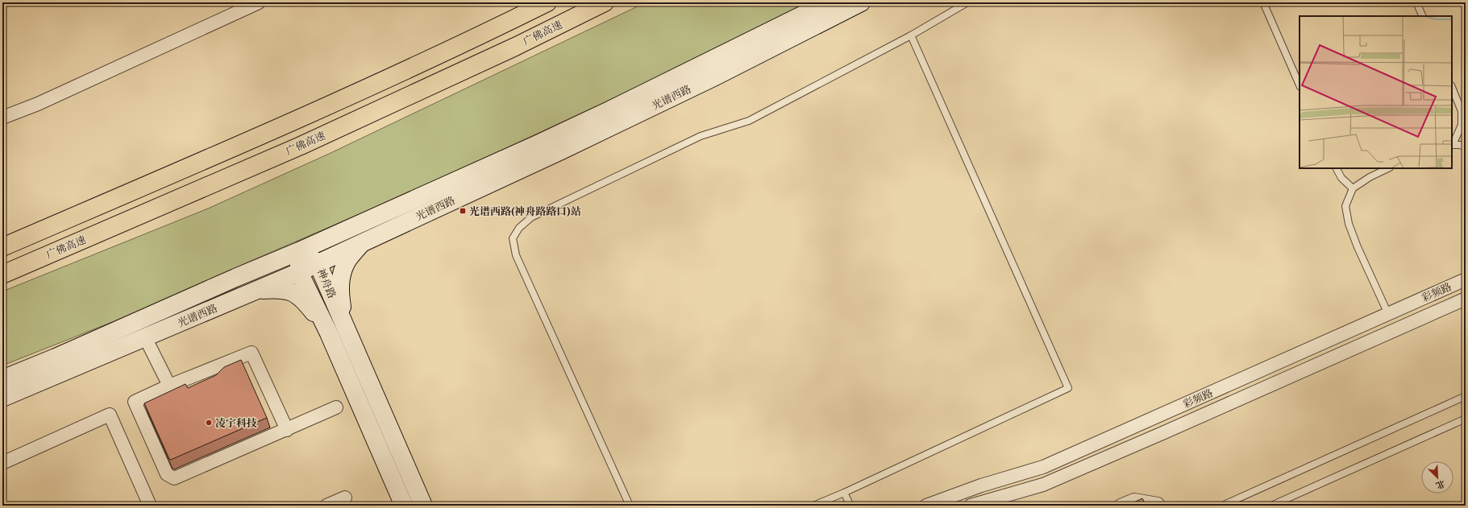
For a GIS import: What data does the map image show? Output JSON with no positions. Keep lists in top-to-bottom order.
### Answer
{
  "streets": {
    "highway": ["广佛高速"],
    "main road": ["光谱西路", "神舟路"],
    "street": ["彩频路"]
  },
  "crossings": [
    ["光谱西路", "神舟路"]
  ],
  "places": {
    "transit": ["光谱西路(神舟路路口)站"],
    "other": ["凌宇科技"]
  },
  "north": "bottom right"
}
